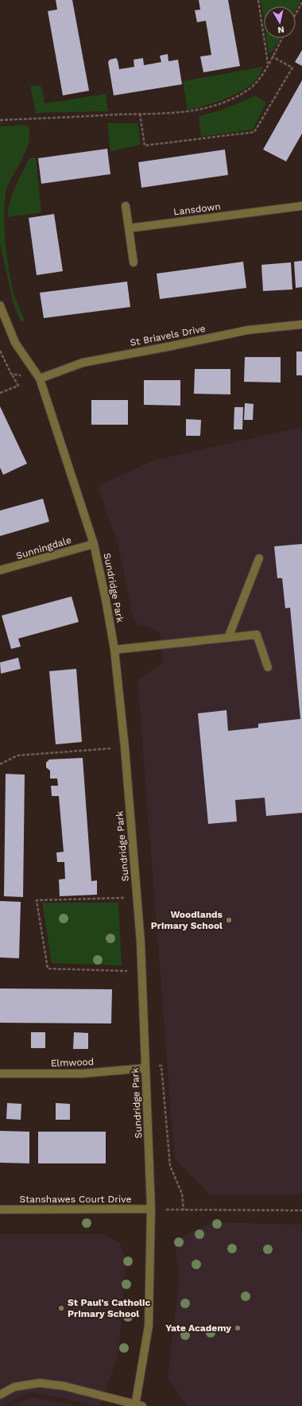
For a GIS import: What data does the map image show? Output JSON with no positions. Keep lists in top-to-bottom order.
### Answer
{
  "streets": {
    "street": [
      "Lansdown",
      "St Briavels Drive",
      "Sunningdale",
      "Sundridge Park",
      "Elmwood",
      "Stanshawes Court Drive"
    ]
  },
  "crossings": [
    ["St Briavels Drive", "Sundridge Park"],
    ["Sunningdale", "Sundridge Park"],
    ["Sundridge Park", "Elmwood"],
    ["Sundridge Park", "Stanshawes Court Drive"]
  ],
  "places": ["Woodlands Primary School", "St Paul's Catholic Primary School", "Yate Academy"],
  "north": "bottom"
}
